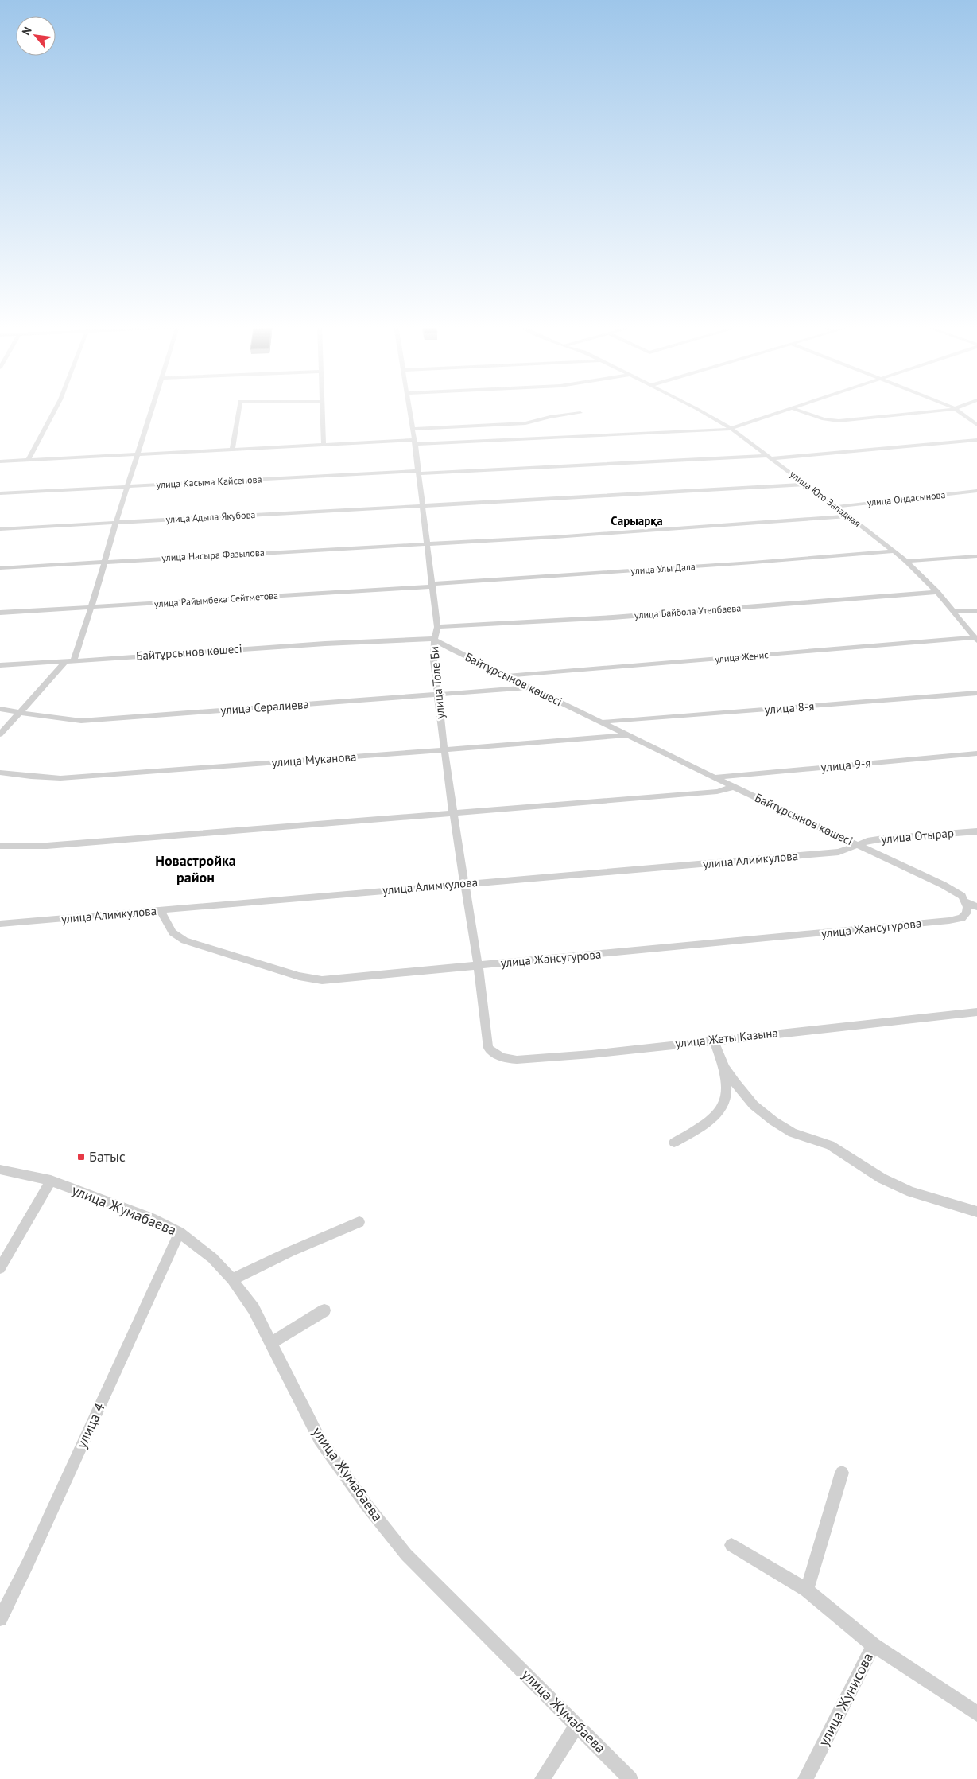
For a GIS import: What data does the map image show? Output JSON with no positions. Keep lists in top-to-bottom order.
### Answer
{
  "streets": {
    "street": [
      "улица Касыма Кайсенова",
      "улица Юго Западная",
      "улица Ондасынова",
      "улица Адыла Якубова",
      "улица Насыра Фазылова",
      "улица Улы Дала",
      "улица Райымбека Сейтметова",
      "улица Байбола Утепбаева",
      "Байтұрсынов көшесі",
      "улица Женис",
      "улица Толе Би",
      "улица Сералиева",
      "улица 8-я",
      "улица Муканова",
      "улица 9-я",
      "улица Отырар",
      "улица Алимкулова",
      "улица Жансугурова",
      "улица Жеты Казына",
      "улица Жумабаева",
      "улица 4",
      "улица Жунисова"
    ]
  },
  "crossings": [
    ["улица Касыма Кайсенова", "улица Юго Западная"],
    ["улица Касыма Кайсенова", "улица Толе Би"],
    ["улица Юго Западная", "улица Ондасынова"],
    ["улица Юго Западная", "улица Адыла Якубова"],
    ["улица Юго Западная", "улица Насыра Фазылова"],
    ["улица Юго Западная", "улица Улы Дала"],
    ["улица Юго Западная", "улица Байбола Утепбаева"],
    ["улица Юго Западная", "улица Женис"],
    ["улица Адыла Якубова", "улица Толе Би"],
    ["улица Насыра Фазылова", "улица Толе Би"],
    ["улица Улы Дала", "улица Райымбека Сейтметова"],
    ["улица Улы Дала", "улица Толе Би"],
    ["улица Райымбека Сейтметова", "улица Толе Би"],
    ["улица Байбола Утепбаева", "улица Толе Би"],
    ["Байтұрсынов көшесі", "улица Женис"],
    ["Байтұрсынов көшесі", "улица Толе Би"],
    ["Байтұрсынов көшесі", "улица Сералиева"],
    ["Байтұрсынов көшесі", "улица 8-я"],
    ["Байтұрсынов көшесі", "улица Муканова"],
    ["Байтұрсынов көшесі", "улица 9-я"],
    ["Байтұрсынов көшесі", "улица Отырар"],
    ["Байтұрсынов көшесі", "улица Алимкулова"],
    ["Байтұрсынов көшесі", "улица Жансугурова"],
    ["улица Толе Би", "улица Сералиева"],
    ["улица Толе Би", "улица Муканова"],
    ["улица Толе Би", "улица Алимкулова"],
    ["улица Толе Би", "улица Жансугурова"],
    ["улица Толе Би", "улица Жеты Казына"],
    ["улица Отырар", "улица Алимкулова"],
    ["улица Алимкулова", "улица Жансугурова"],
    ["улица Жумабаева", "улица 4"]
  ],
  "districts": ["Сарыарқа", "Новастройка район"],
  "places": {
    "transit": ["Батыс"]
  },
  "north": "top left"
}
